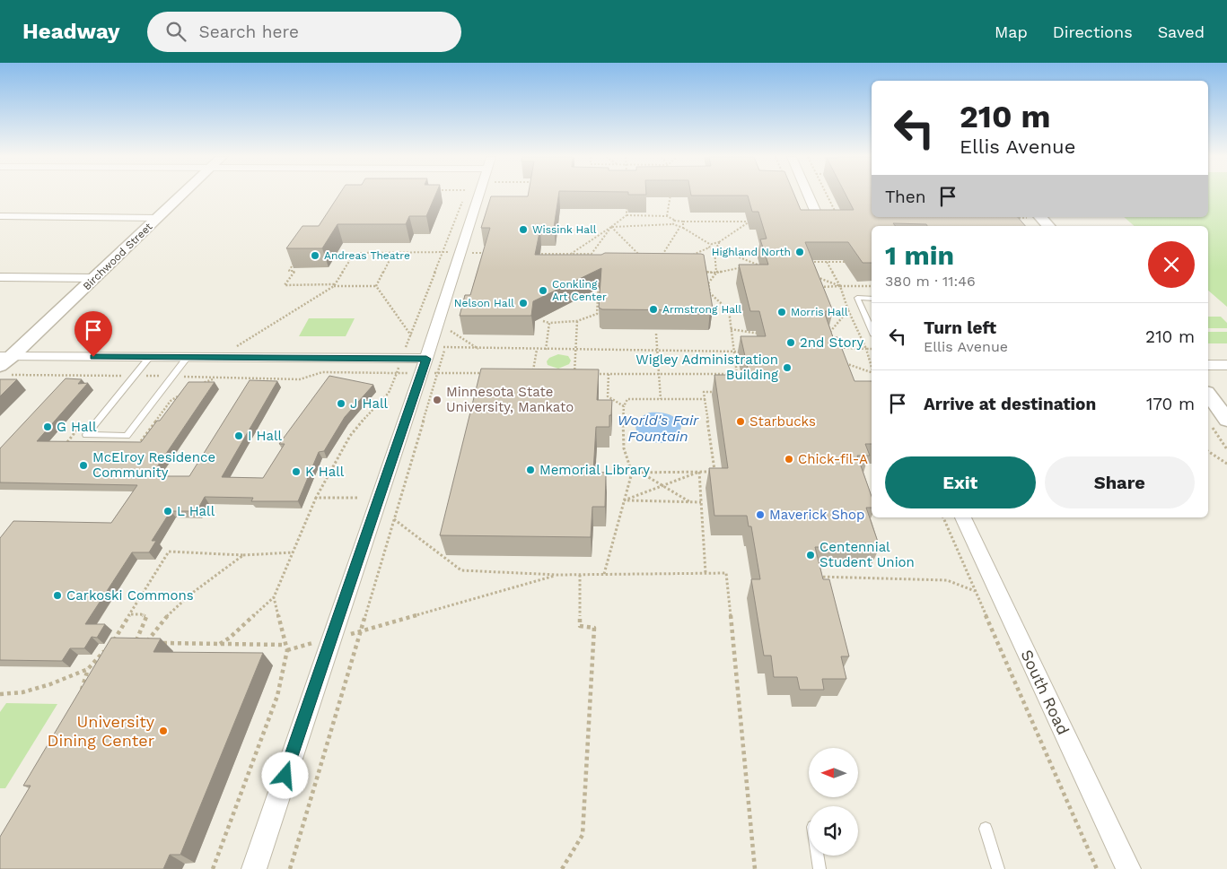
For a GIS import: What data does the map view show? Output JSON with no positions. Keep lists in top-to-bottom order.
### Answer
{
  "streets": {
    "street": ["Birchwood Street", "South Road"]
  },
  "water": ["World's Fair Fountain"],
  "places": [
    "Wissink Hall",
    "Highland North",
    "Andreas Theatre",
    "Conkling Art Center",
    "Nelson Hall",
    "Armstrong Hall",
    "Morris Hall",
    "2nd Story",
    "Wigley Administration Building",
    "Minnesota State University, Mankato",
    "J Hall",
    "Starbucks",
    "G Hall",
    "I Hall",
    "Chick-fil-A",
    "McElroy Residence Community",
    "Memorial Library",
    "K Hall",
    "L Hall",
    "Maverick Shop",
    "Centennial Student Union",
    "Carkoski Commons",
    "University Dining Center"
  ],
  "north": "left",
  "page": {
    "header": "Headway",
    "search": "Search here",
    "nav": ["Map", "Directions", "Saved"],
    "turn": ["210 m", "Ellis Avenue"],
    "then": "Then",
    "heading": ["1 min", "380 m · 11:46"],
    "list": [
      {
        "name": "Turn left",
        "note": "Ellis Avenue",
        "value": "210 m"
      },
      {
        "name": "Arrive at destination",
        "value": "170 m"
      }
    ],
    "buttons": ["Exit", "Share"]
  }
}
